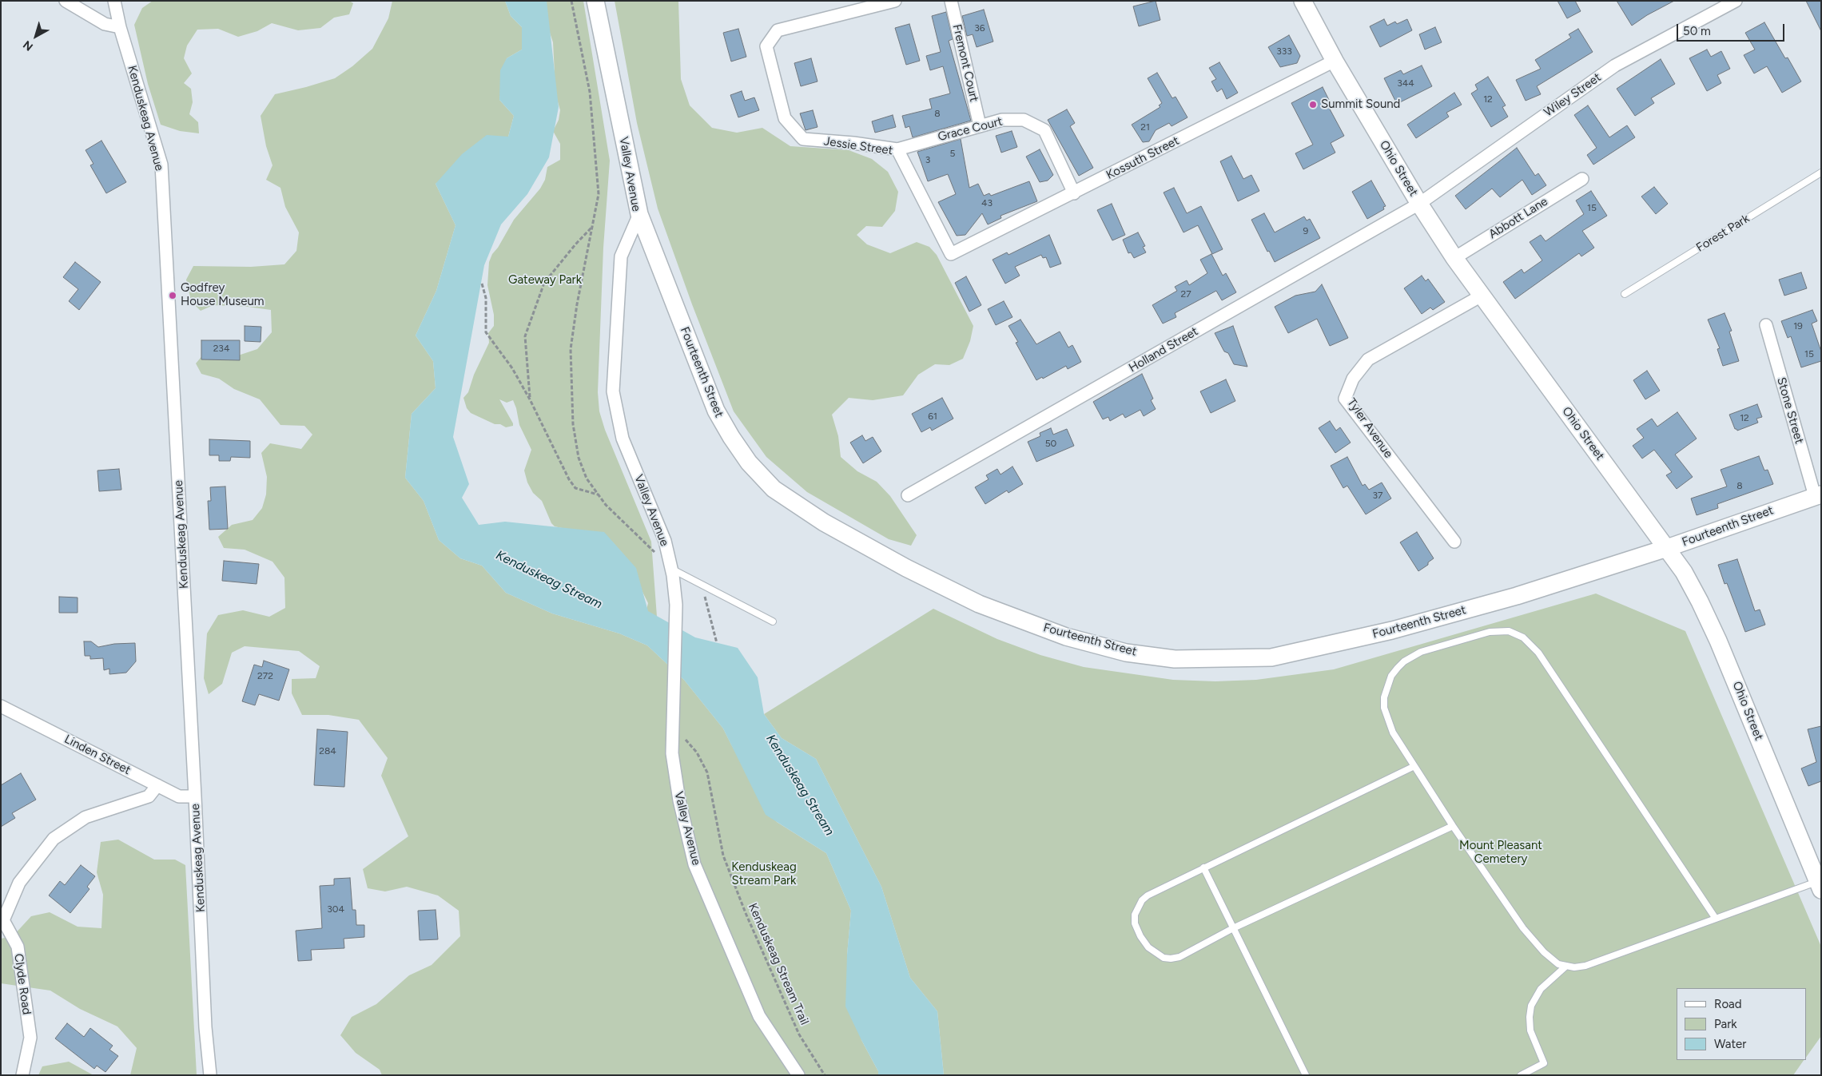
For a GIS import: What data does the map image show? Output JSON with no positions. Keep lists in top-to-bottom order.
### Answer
{
  "streets": {
    "street": [
      "Fremont Court",
      "Wiley Street",
      "Kenduskeag Avenue",
      "Grace Court",
      "Jessie Street",
      "Kossuth Street",
      "Ohio Street",
      "Valley Avenue",
      "Abbott Lane",
      "Holland Street",
      "Fourteenth Street",
      "Stone Street",
      "Tyler Avenue",
      "Linden Street",
      "Clyde Road"
    ],
    "lane": ["Forest Park"],
    "path": ["Kenduskeag Stream Trail"]
  },
  "crossings": [
    ["Fremont Court", "Grace Court"],
    ["Wiley Street", "Ohio Street"],
    ["Wiley Street", "Holland Street"],
    ["Kenduskeag Avenue", "Linden Street"],
    ["Grace Court", "Jessie Street"],
    ["Grace Court", "Kossuth Street"],
    ["Jessie Street", "Kossuth Street"],
    ["Kossuth Street", "Ohio Street"],
    ["Ohio Street", "Abbott Lane"],
    ["Ohio Street", "Holland Street"],
    ["Ohio Street", "Fourteenth Street"],
    ["Ohio Street", "Tyler Avenue"],
    ["Valley Avenue", "Fourteenth Street"],
    ["Valley Avenue", "Kenduskeag Stream Trail"],
    ["Fourteenth Street", "Stone Street"],
    ["Linden Street", "Clyde Road"]
  ],
  "water": ["Kenduskeag Stream"],
  "parks": ["Gateway Park", "Mount Pleasant Cemetery", "Kenduskeag Stream Park"],
  "places": ["Summit Sound", "Godfrey House Museum"],
  "house_numbers": [
    "36",
    "333",
    "344",
    "12",
    "8",
    "21",
    "5",
    "3",
    "43",
    "15",
    "9",
    "27",
    "19",
    "234",
    "15",
    "61",
    "12",
    "50",
    "8",
    "37",
    "272",
    "284",
    "304"
  ],
  "legend": ["Road", "Park", "Water"],
  "scale_bar": "50 m",
  "north": "bottom left"
}
